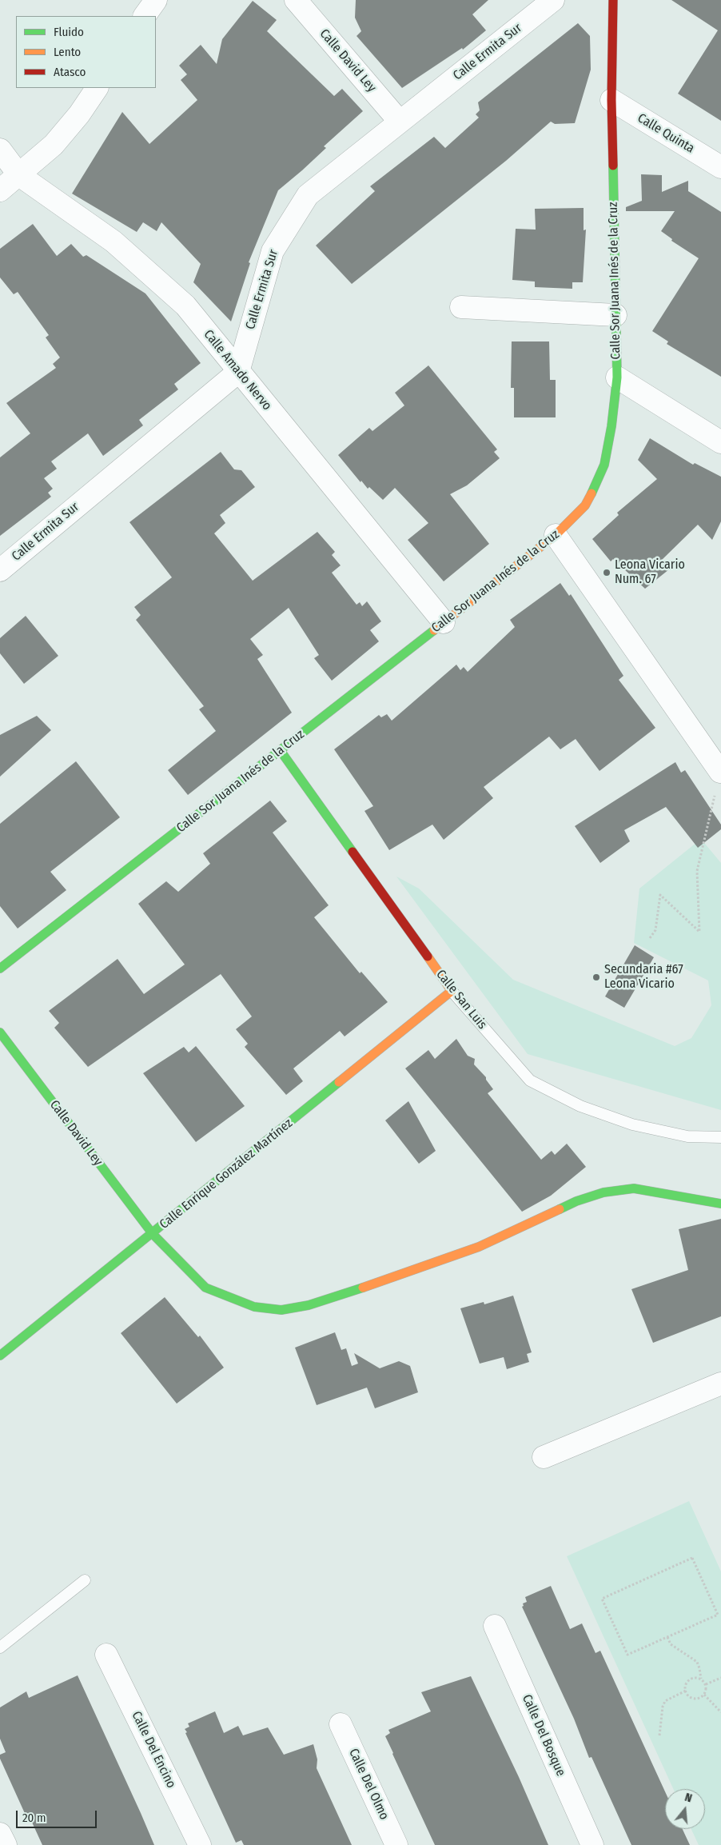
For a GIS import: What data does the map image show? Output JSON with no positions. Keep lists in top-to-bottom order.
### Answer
{
  "streets": {
    "street": [
      "Calle Ermita Sur",
      "Calle David Ley",
      "Calle Quinta",
      "Calle Sor Juana Inés de la Cruz",
      "Calle Amado Nervo",
      "Calle San Luis",
      "Calle Enrique González Martínez",
      "Calle Del Bosque",
      "Calle Del Encino",
      "Calle Del Olmo"
    ]
  },
  "crossings": [
    ["Calle Ermita Sur", "Calle David Ley"],
    ["Calle Ermita Sur", "Calle Amado Nervo"],
    ["Calle David Ley", "Calle Enrique González Martínez"],
    ["Calle Quinta", "Calle Sor Juana Inés de la Cruz"],
    ["Calle Sor Juana Inés de la Cruz", "Calle Amado Nervo"],
    ["Calle Sor Juana Inés de la Cruz", "Calle San Luis"],
    ["Calle San Luis", "Calle Enrique González Martínez"]
  ],
  "places": ["Leona Vicario Num. 67", "Secundaria #67 Leona Vicario"],
  "legend": ["Fluido", "Lento", "Atasco"],
  "scale_bar": "20 m",
  "north": "top"
}
